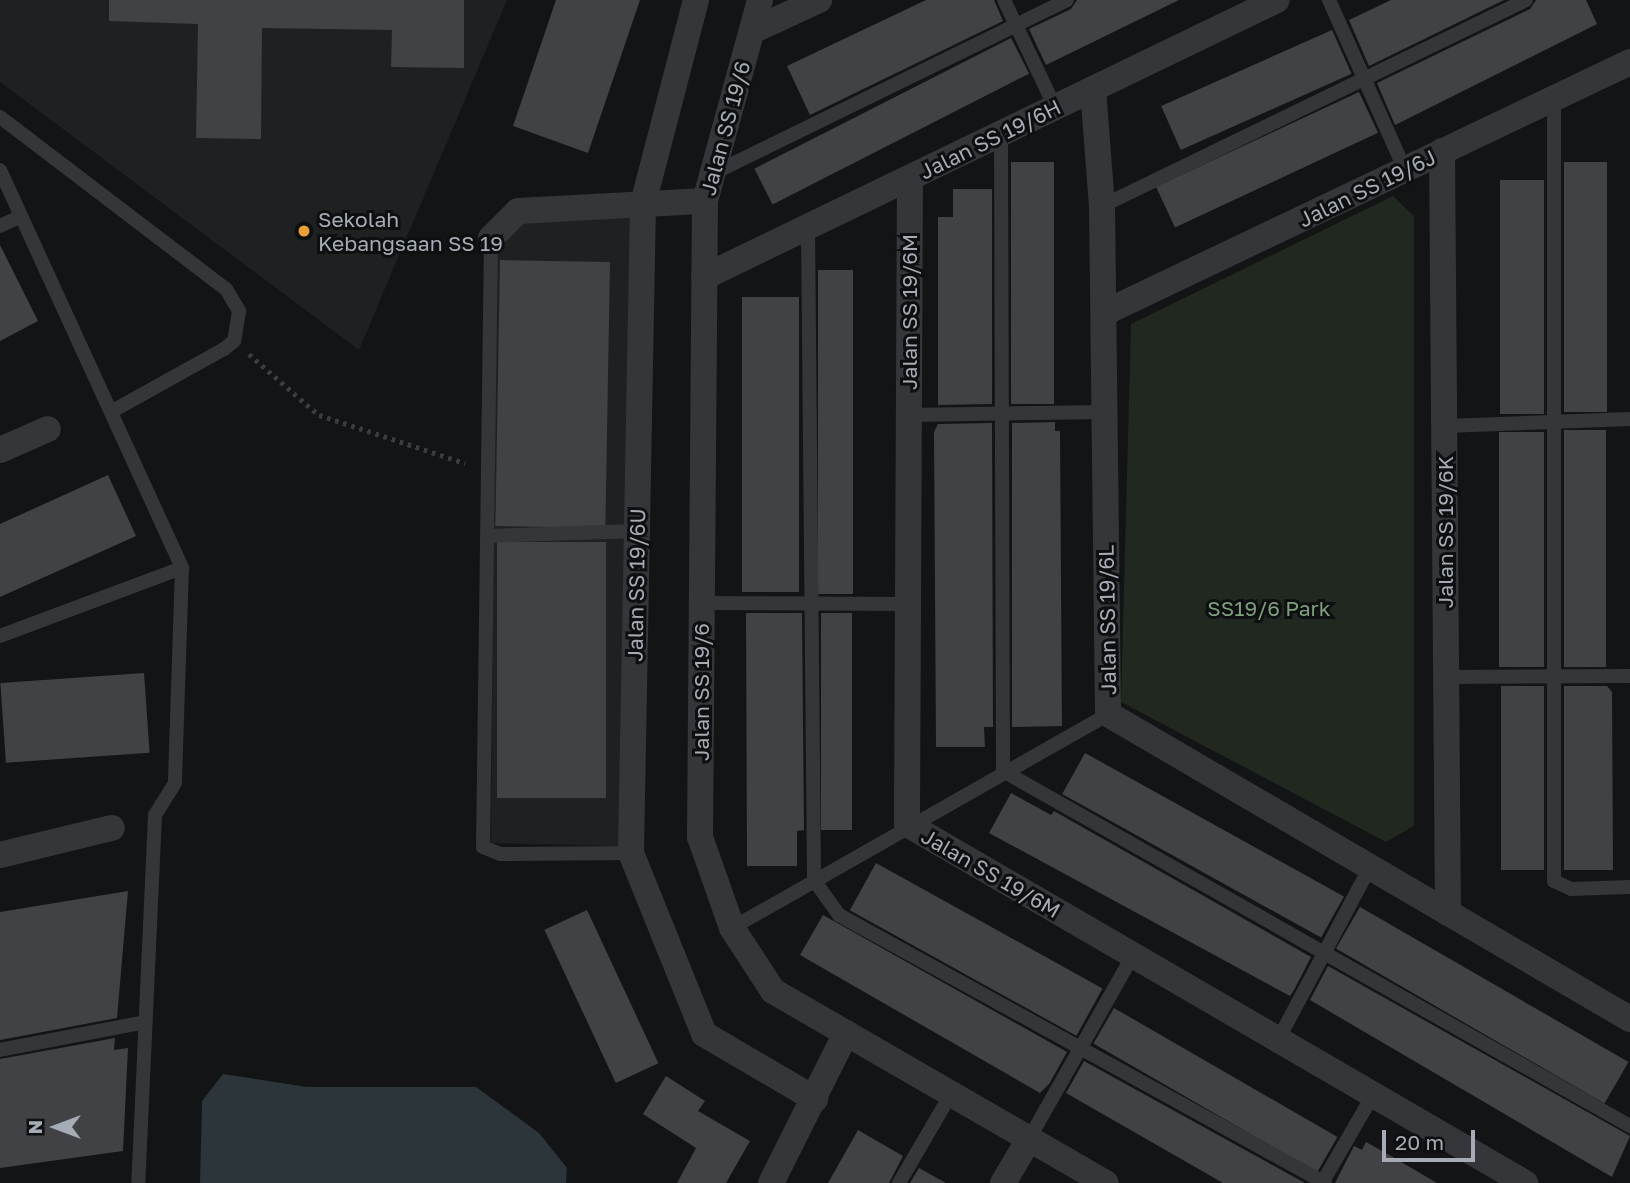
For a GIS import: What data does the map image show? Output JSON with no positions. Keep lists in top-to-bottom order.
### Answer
{
  "streets": {
    "street": [
      "Jalan SS 19/6",
      "Jalan SS 19/6H",
      "Jalan SS 19/6J",
      "Jalan SS 19/6M",
      "Jalan SS 19/6K",
      "Jalan SS 19/6U",
      "Jalan SS 19/6L"
    ]
  },
  "crossings": [
    ["Jalan SS 19/6", "Jalan SS 19/6H"],
    ["Jalan SS 19/6H", "Jalan SS 19/6M"],
    ["Jalan SS 19/6H", "Jalan SS 19/6L"],
    ["Jalan SS 19/6J", "Jalan SS 19/6K"],
    ["Jalan SS 19/6J", "Jalan SS 19/6L"],
    ["Jalan SS 19/6K", "Jalan SS 19/6L"]
  ],
  "parks": ["SS19/6 Park"],
  "places": ["Sekolah Kebangsaan SS 19"],
  "scale_bar": "20 m",
  "north": "left"
}
